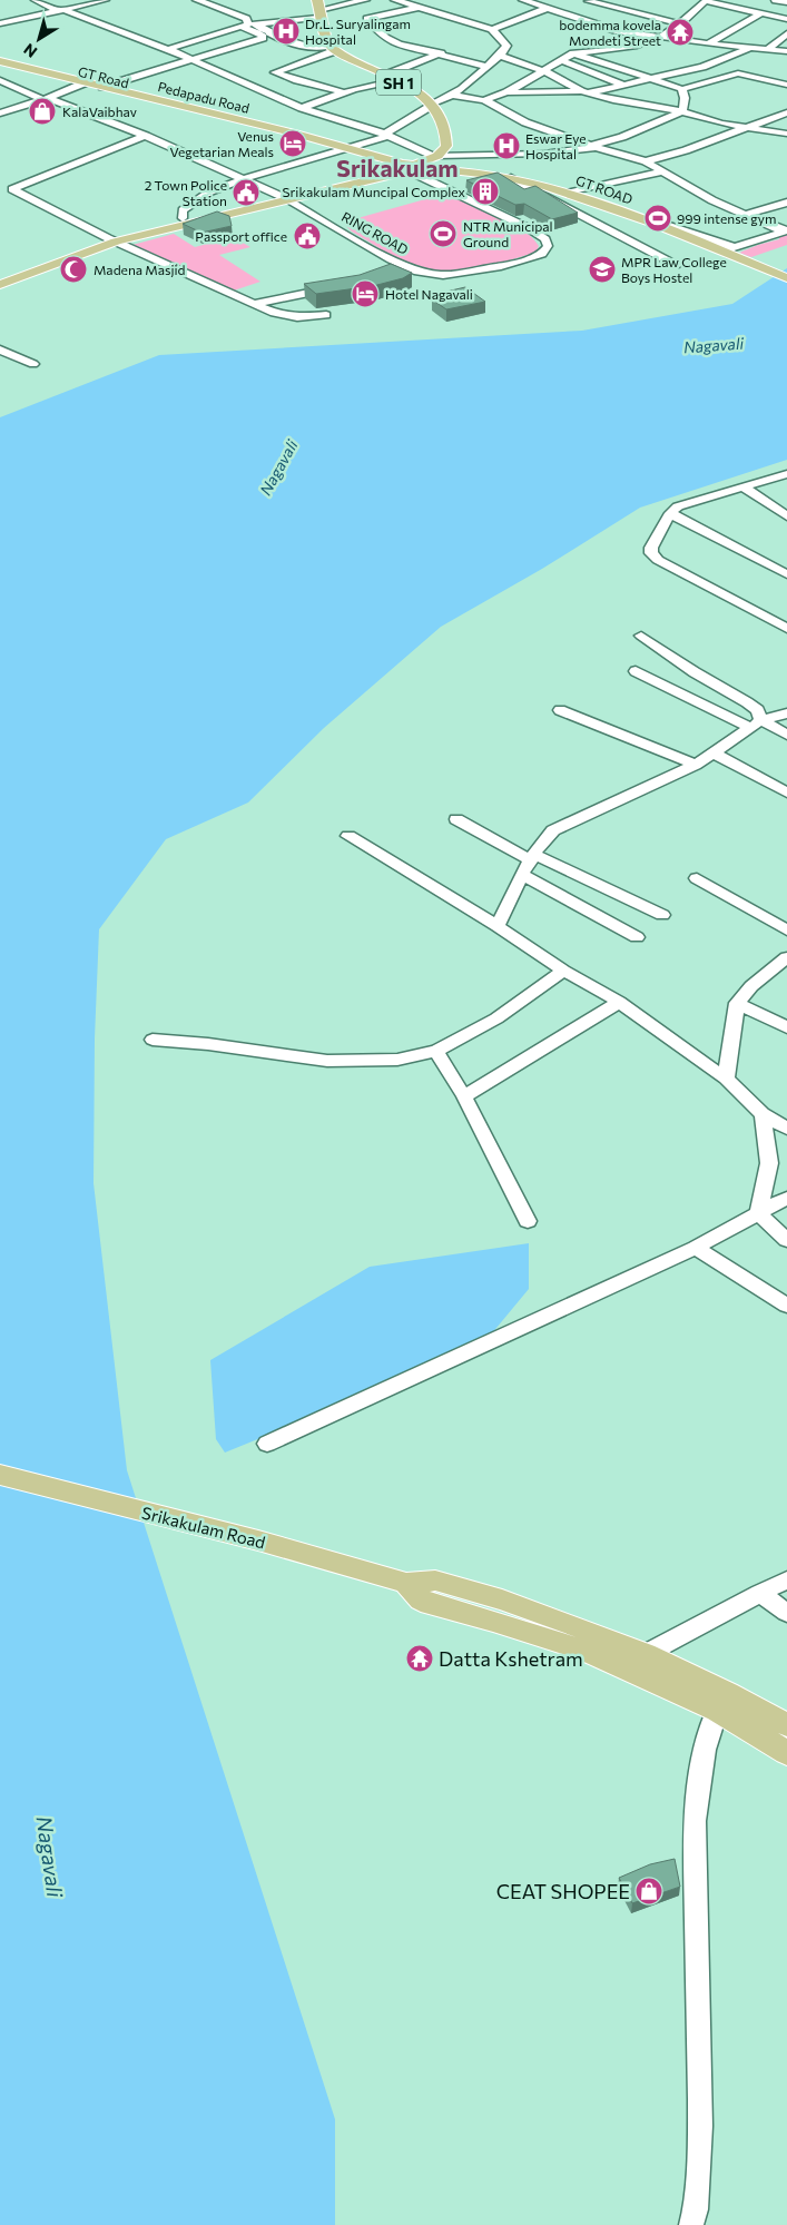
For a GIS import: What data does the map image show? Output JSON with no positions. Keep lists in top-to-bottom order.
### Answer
{
  "streets": {
    "main road": [
      "GT Road",
      "SH 1",
      "Pedapadu Road",
      "GT ROAD",
      "Srikakulam Road"
    ],
    "street": ["RING ROAD"]
  },
  "crossings": [
    ["GT Road", "Pedapadu Road"],
    ["GT Road", "GT ROAD"],
    ["GT Road", "RING ROAD"],
    ["GT ROAD", "RING ROAD"]
  ],
  "districts": ["Srikakulam"],
  "water": ["Nagavali"],
  "places": {
    "hospital": ["Dr.L. Suryalingam Hospital", "Eswar Eye Hospital"],
    "temple": ["bodemma kovela Mondeti Street", "Datta Kshetram"],
    "shop": ["KalaVaibhav", "CEAT SHOPEE"],
    "hotel": ["Venus Vegetarian Meals", "Hotel Nagavali"],
    "building": ["Srikakulam Muncipal Complex"],
    "public building": ["2 Town Police Station", "Passport office"],
    "sports": ["999 intense gym", "NTR Municipal Ground"],
    "mosque": ["Madena Masjid"],
    "school or university": ["MPR Law College Boys Hostel"]
  },
  "north": "bottom left"
}
